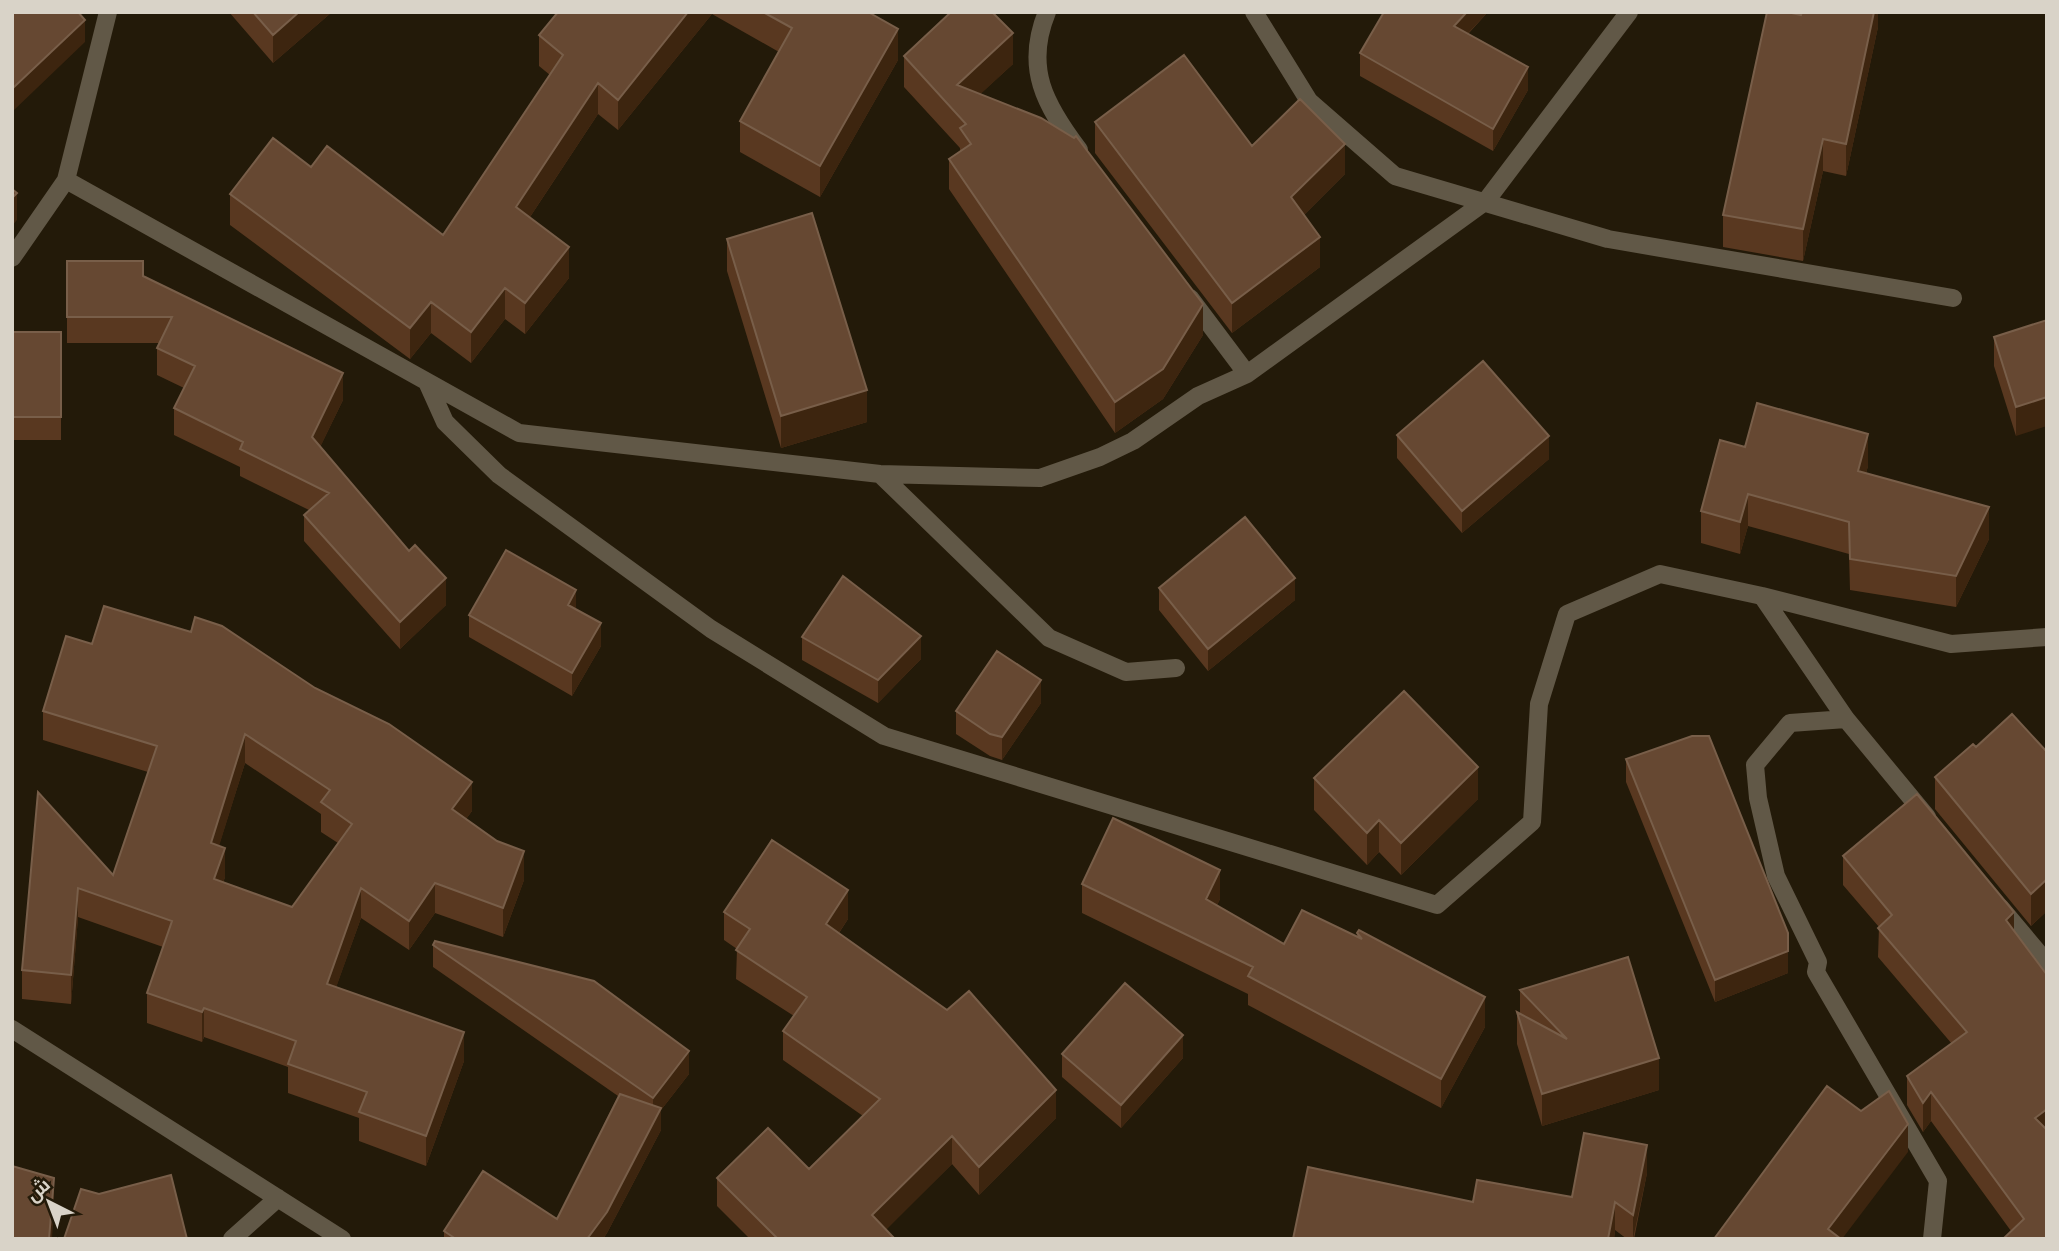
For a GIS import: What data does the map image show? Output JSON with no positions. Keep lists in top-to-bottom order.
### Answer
{
  "north": "top left"
}
